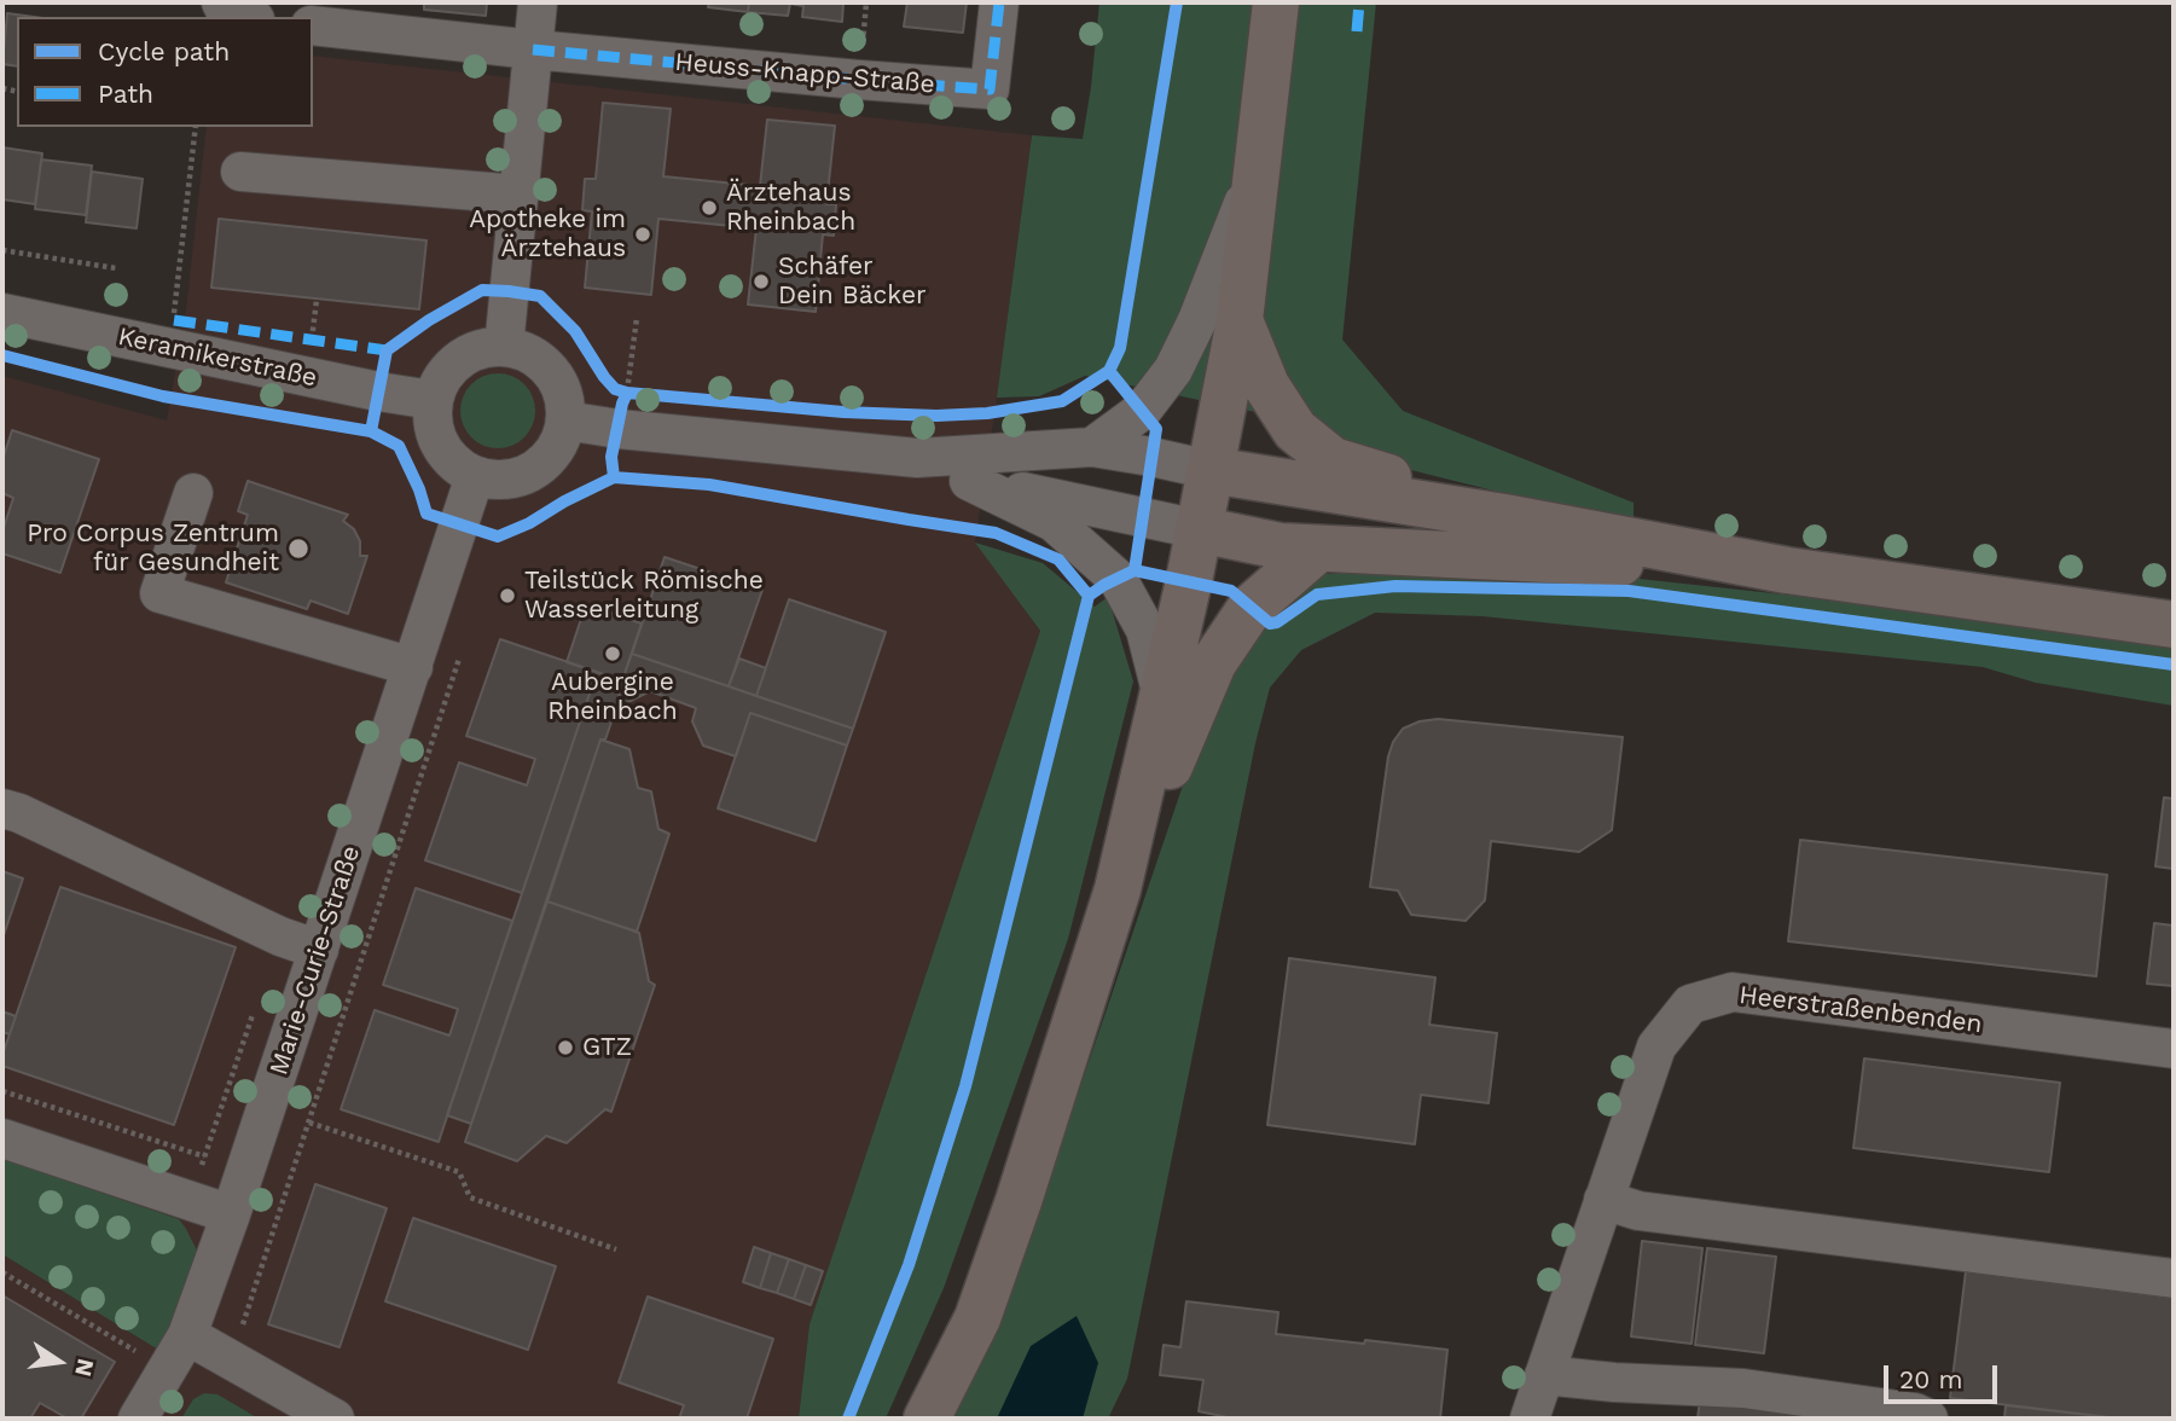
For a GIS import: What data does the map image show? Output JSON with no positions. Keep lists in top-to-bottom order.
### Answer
{
  "streets": {
    "street": [
      "Heuss-Knapp-Straße",
      "Keramikerstraße",
      "Marie-Curie-Straße",
      "Heerstraßenbenden"
    ]
  },
  "crossings": [
    ["Keramikerstraße", "Marie-Curie-Straße"]
  ],
  "places": [
    "Ärztehaus Rheinbach",
    "Apotheke im Ärztehaus",
    "Schäfer Dein Bäcker",
    "Pro Corpus Zentrum für Gesundheit",
    "Teilstück Römische Wasserleitung",
    "Aubergine Rheinbach",
    "GTZ"
  ],
  "legend": ["Cycle path", "Path"],
  "scale_bar": "20 m",
  "north": "right"
}
